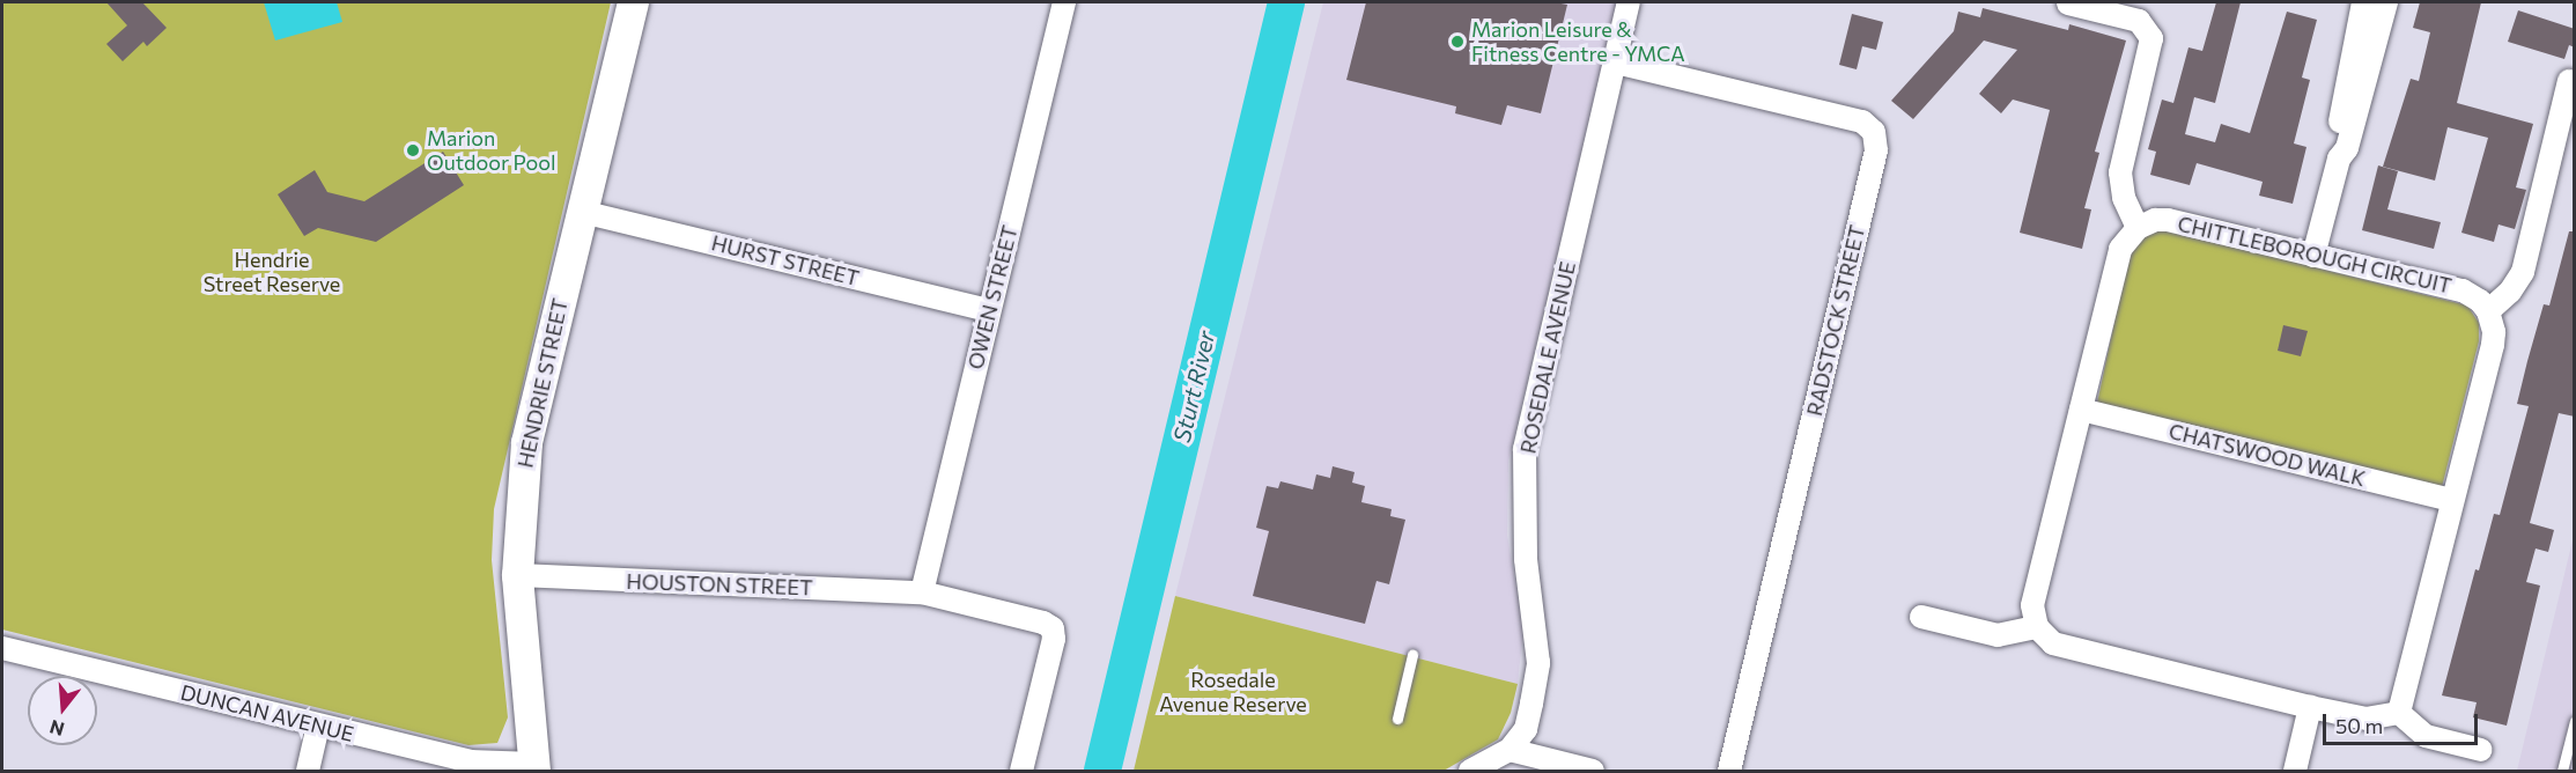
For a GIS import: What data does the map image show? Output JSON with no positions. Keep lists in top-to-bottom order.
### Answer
{
  "streets": {
    "street": [
      "CHITTLEBOROUGH CIRCUIT",
      "HURST STREET",
      "OWEN STREET",
      "RADSTOCK STREET",
      "ROSEDALE AVENUE",
      "HENDRIE STREET",
      "CHATSWOOD WALK",
      "HOUSTON STREET",
      "DUNCAN AVENUE"
    ]
  },
  "crossings": [
    ["HURST STREET", "OWEN STREET"],
    ["HURST STREET", "HENDRIE STREET"],
    ["OWEN STREET", "HOUSTON STREET"],
    ["RADSTOCK STREET", "ROSEDALE AVENUE"],
    ["HENDRIE STREET", "HOUSTON STREET"],
    ["HENDRIE STREET", "DUNCAN AVENUE"]
  ],
  "water": ["Sturt River"],
  "parks": ["Hendrie Street Reserve", "Rosedale Avenue Reserve"],
  "places": ["Marion Leisure & Fitness Centre - YMCA", "Marion Outdoor Pool"],
  "scale_bar": "50 m",
  "north": "bottom"
}
